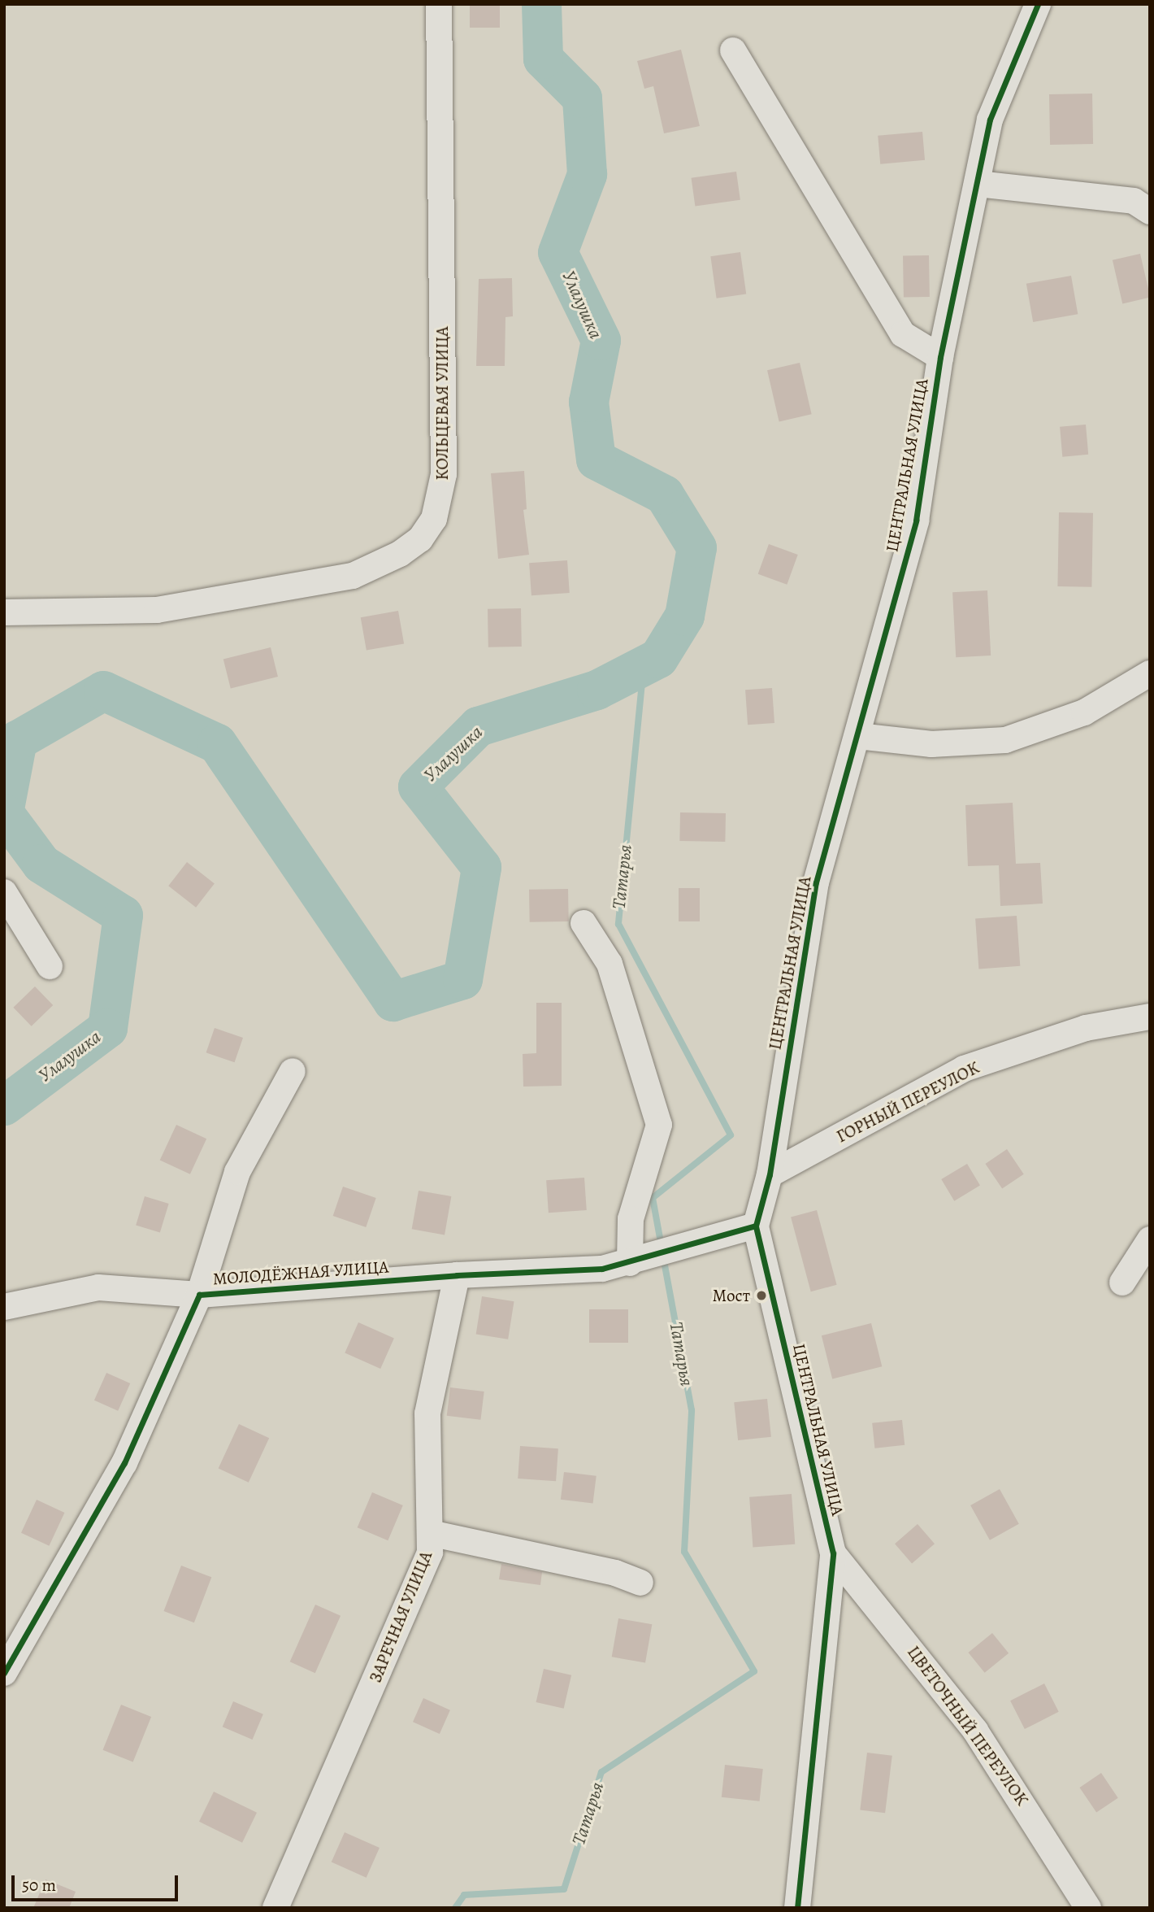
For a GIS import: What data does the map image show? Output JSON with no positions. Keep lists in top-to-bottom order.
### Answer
{
  "streets": {
    "street": [
      "КОЛЬЦЕВАЯ УЛИЦА",
      "ЦЕНТРАЛЬНАЯ УЛИЦА",
      "ГОРНЫЙ ПЕРЕУЛОК",
      "МОЛОДЁЖНАЯ УЛИЦА",
      "ЗАРЕЧНАЯ УЛИЦА",
      "ЦВЕТОЧНЫЙ ПЕРЕУЛОК"
    ]
  },
  "crossings": [
    ["ЦЕНТРАЛЬНАЯ УЛИЦА", "ГОРНЫЙ ПЕРЕУЛОК"],
    ["ЦЕНТРАЛЬНАЯ УЛИЦА", "МОЛОДЁЖНАЯ УЛИЦА"],
    ["ЦЕНТРАЛЬНАЯ УЛИЦА", "ЦВЕТОЧНЫЙ ПЕРЕУЛОК"],
    ["МОЛОДЁЖНАЯ УЛИЦА", "ЗАРЕЧНАЯ УЛИЦА"]
  ],
  "water": ["Улалушка", "Татарья"],
  "places": ["Мост"],
  "scale_bar": "50 m"
}
